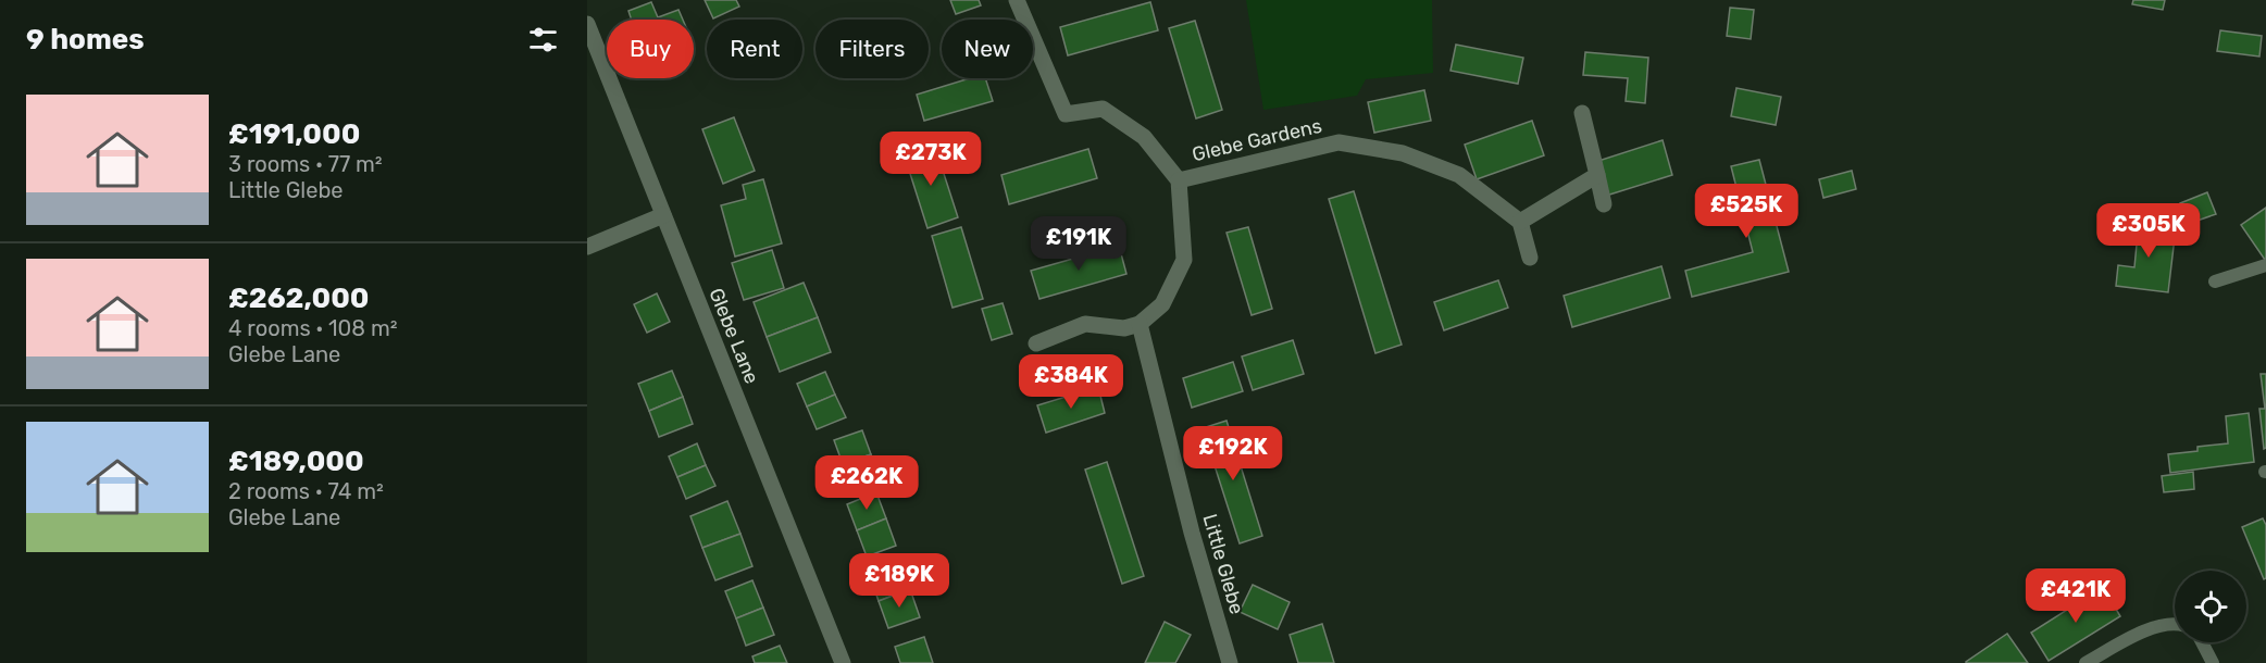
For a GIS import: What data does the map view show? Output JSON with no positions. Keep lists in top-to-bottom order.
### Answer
{
  "streets": {
    "street": ["Glebe Gardens", "Glebe Lane", "Little Glebe"]
  },
  "page": {
    "heading": "9 homes",
    "chip": [
      "Buy",
      "Rent",
      "Filters",
      "New"
    ],
    "list": [
      {
        "name": "£191,000",
        "note": "3 rooms · 77 m² · Little Glebe"
      },
      {
        "name": "£262,000",
        "note": "4 rooms · 108 m² · Glebe Lane"
      },
      {
        "name": "£189,000",
        "note": "2 rooms · 74 m² · Glebe Lane"
      }
    ],
    "price": [
      "£273K",
      "£525K",
      "£305K",
      "£191K",
      "£384K",
      "£192K",
      "£262K",
      "£189K",
      "£421K"
    ]
  }
}
